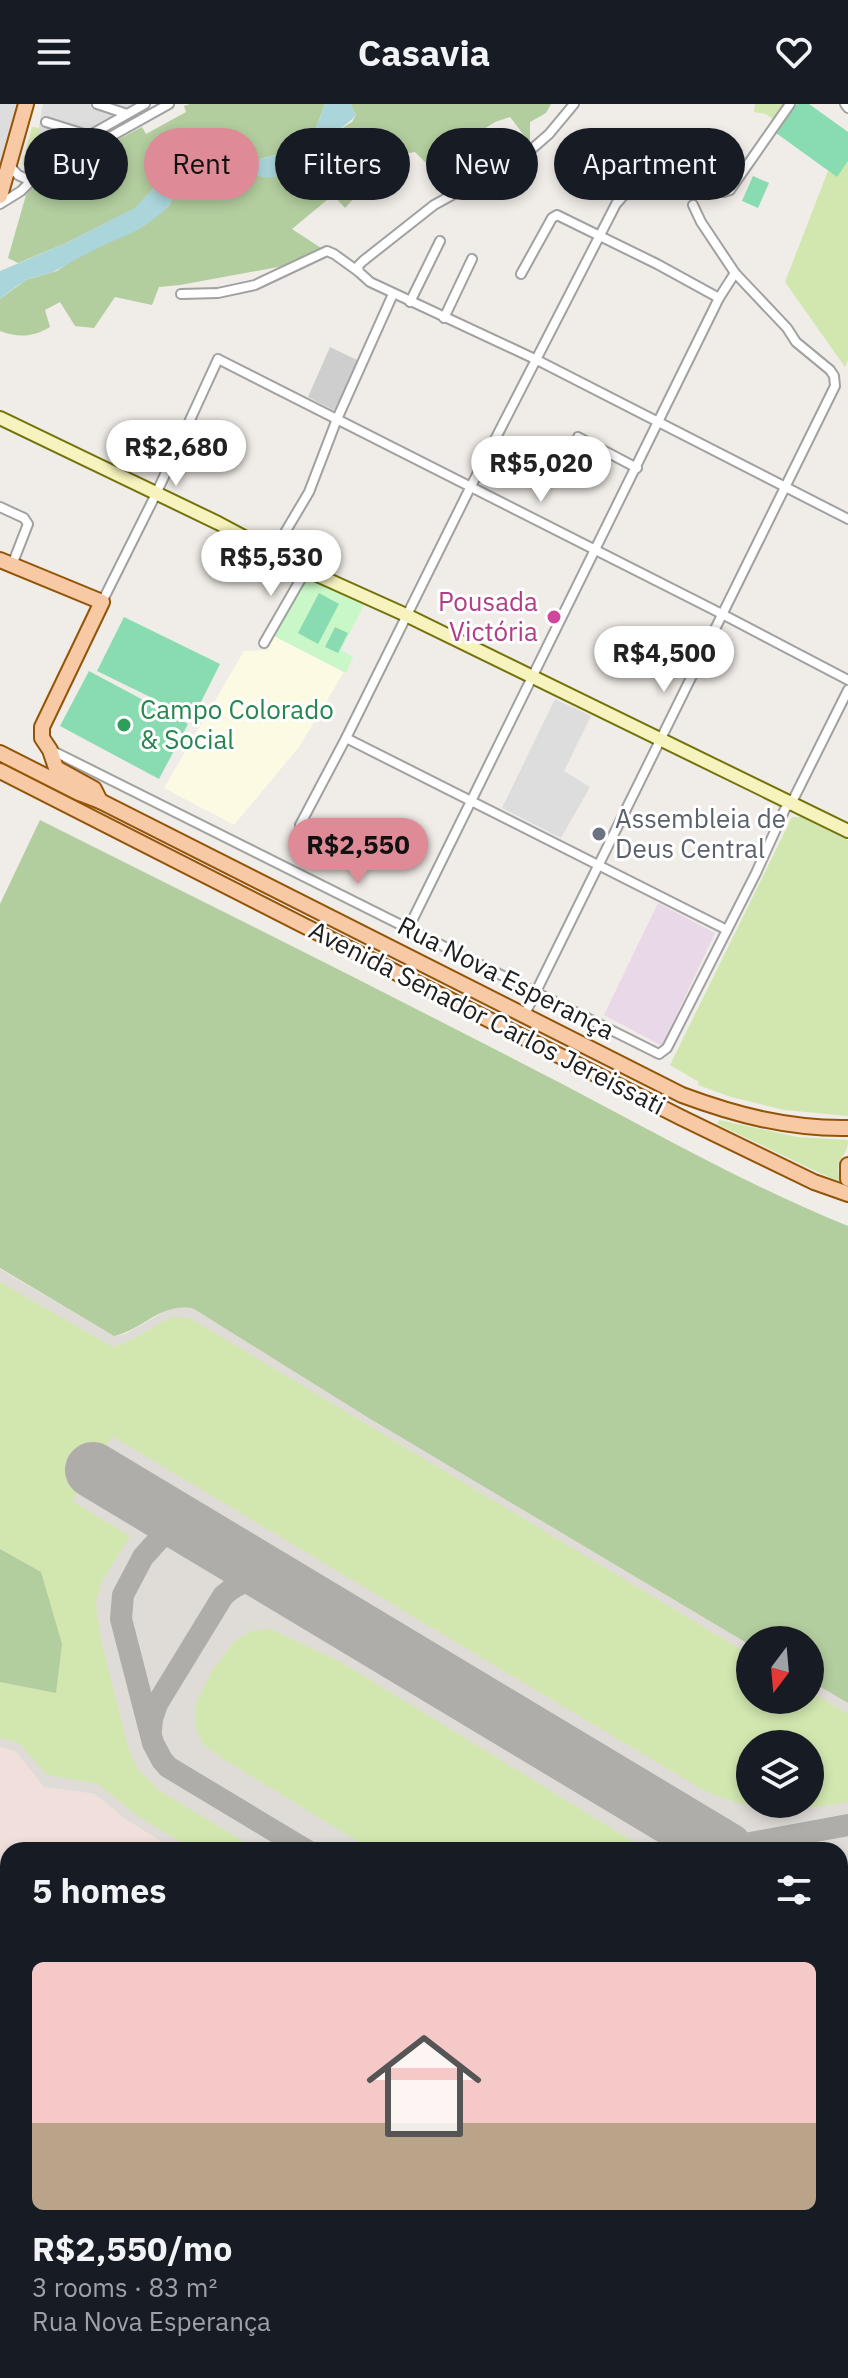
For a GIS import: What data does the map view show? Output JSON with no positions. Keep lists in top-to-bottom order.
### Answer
{
  "streets": {
    "main road": ["Avenida Senador Carlos Jereissati"],
    "street": ["Rua Nova Esperança"]
  },
  "places": ["Pousada Victória", "Campo Colorado & Social", "Assembleia de Deus Central"],
  "north": "bottom",
  "page": {
    "header": "Casavia",
    "chip": [
      "Buy",
      "Rent",
      "Filters",
      "New",
      "Apartment"
    ],
    "price": [
      "R$2,680",
      "R$5,020",
      "R$5,530",
      "R$4,500",
      "R$2,550"
    ],
    "heading": "5 homes",
    "list": [
      {
        "name": "R$2,550/mo",
        "note": "3 rooms · 83 m² · Rua Nova Esperança"
      }
    ]
  }
}
